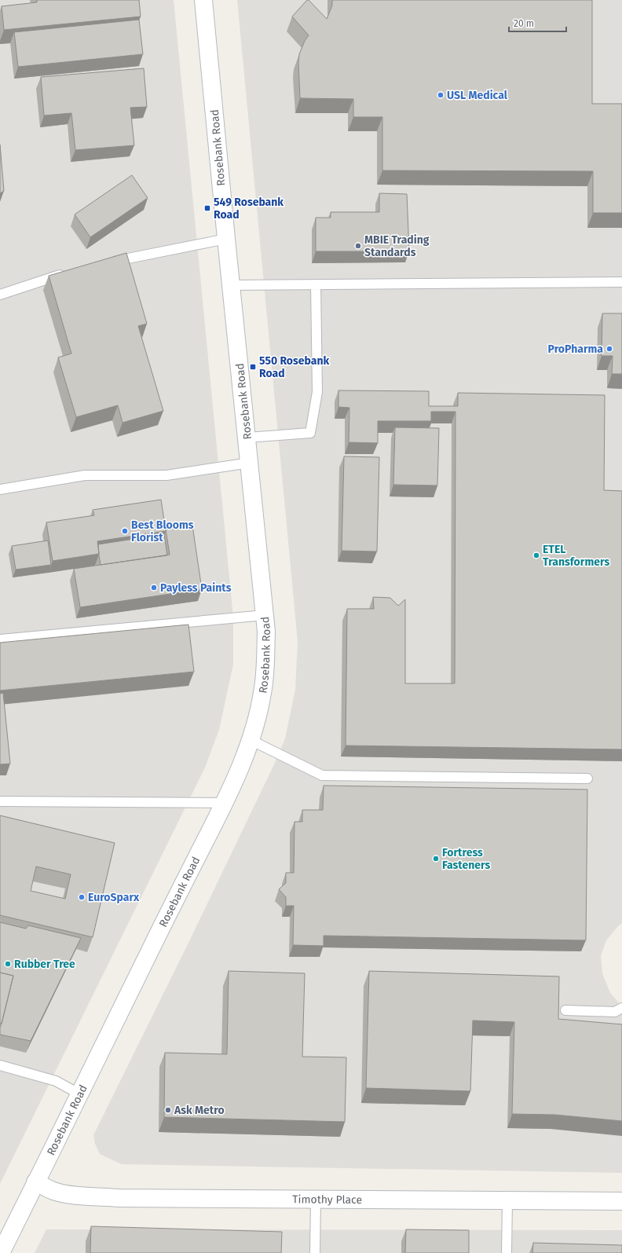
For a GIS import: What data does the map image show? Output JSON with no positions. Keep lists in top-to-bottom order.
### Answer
{
  "streets": {
    "main road": ["Rosebank Road", "Timothy Place"]
  },
  "crossings": [
    ["Rosebank Road", "Timothy Place"]
  ],
  "places": {
    "other": [
      "USL Medical",
      "MBIE Trading Standards",
      "ProPharma",
      "Best Blooms Florist",
      "ETEL Transformers",
      "Payless Paints",
      "Fortress Fasteners",
      "EuroSparx",
      "Rubber Tree",
      "Ask Metro"
    ],
    "transit": ["549 Rosebank Road", "550 Rosebank Road"]
  },
  "scale_bar": "20 m"
}
